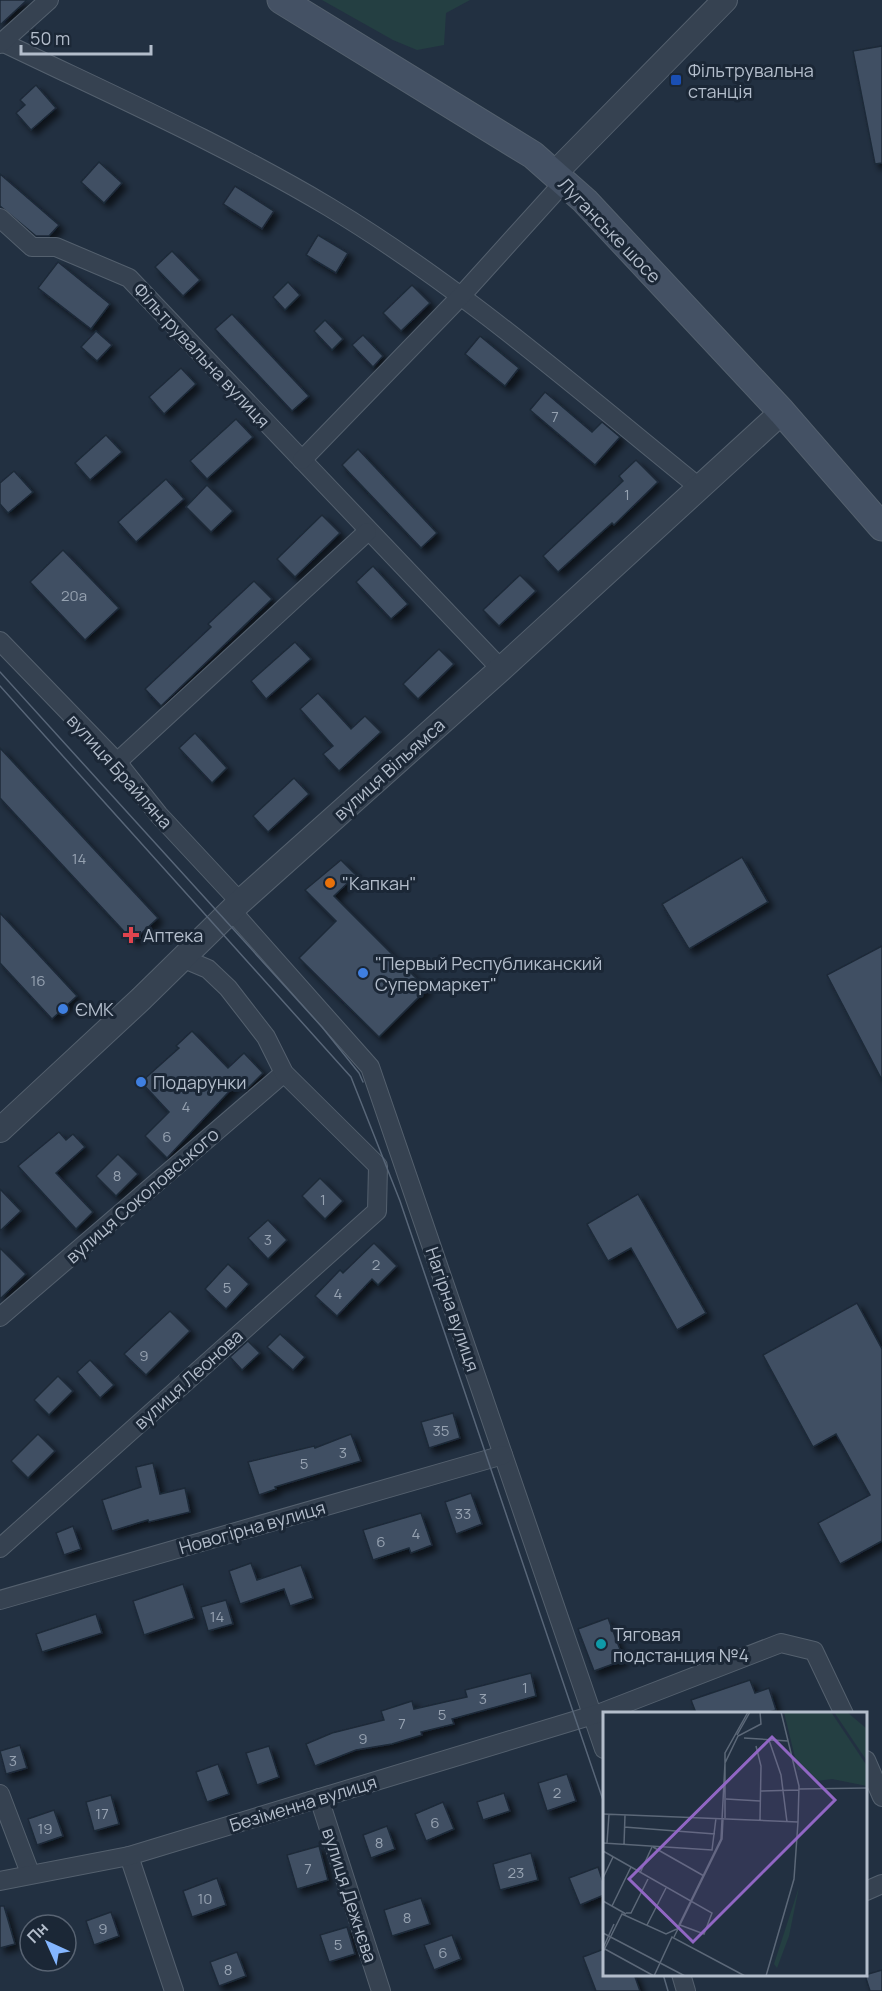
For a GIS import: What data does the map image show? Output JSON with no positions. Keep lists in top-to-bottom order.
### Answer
{
  "streets": {
    "main road": ["Луганське шосе"],
    "street": [
      "Фільтрувальна вулиця",
      "вулиця Вільямса",
      "вулиця Брайляна",
      "вулиця Соколовського",
      "Нагірна вулиця",
      "вулиця Леонова",
      "Новогірна вулиця",
      "Безіменна вулиця",
      "вулиця Дежнєва"
    ]
  },
  "crossings": [
    ["Луганське шосе", "вулиця Вільямса"],
    ["Фільтрувальна вулиця", "вулиця Вільямса"],
    ["вулиця Вільямса", "вулиця Брайляна"],
    ["вулиця Вільямса", "Нагірна вулиця"],
    ["вулиця Брайляна", "Нагірна вулиця"],
    ["вулиця Соколовського", "вулиця Леонова"],
    ["Нагірна вулиця", "Новогірна вулиця"],
    ["Нагірна вулиця", "Безіменна вулиця"],
    ["Безіменна вулиця", "вулиця Дежнєва"]
  ],
  "places": {
    "transit": ["Фільтрувальна станція"],
    "other": [
      "\"Капкан\"",
      "\"Первый Республиканский Супермаркет\"",
      "ЄМК",
      "Подарунки",
      "Тяговая подстанция №4"
    ],
    "health": ["Аптека"]
  },
  "house_numbers": [
    "7",
    "1",
    "20а",
    "14",
    "16",
    "4",
    "6",
    "8",
    "1",
    "3",
    "2",
    "5",
    "4",
    "9",
    "35",
    "3",
    "5",
    "33",
    "4",
    "6",
    "14",
    "1",
    "3",
    "5",
    "7",
    "9",
    "3",
    "2",
    "17",
    "6",
    "19",
    "8",
    "7",
    "23",
    "10",
    "8",
    "9",
    "5",
    "6",
    "8"
  ],
  "scale_bar": "50 m",
  "north": "top left"
}
